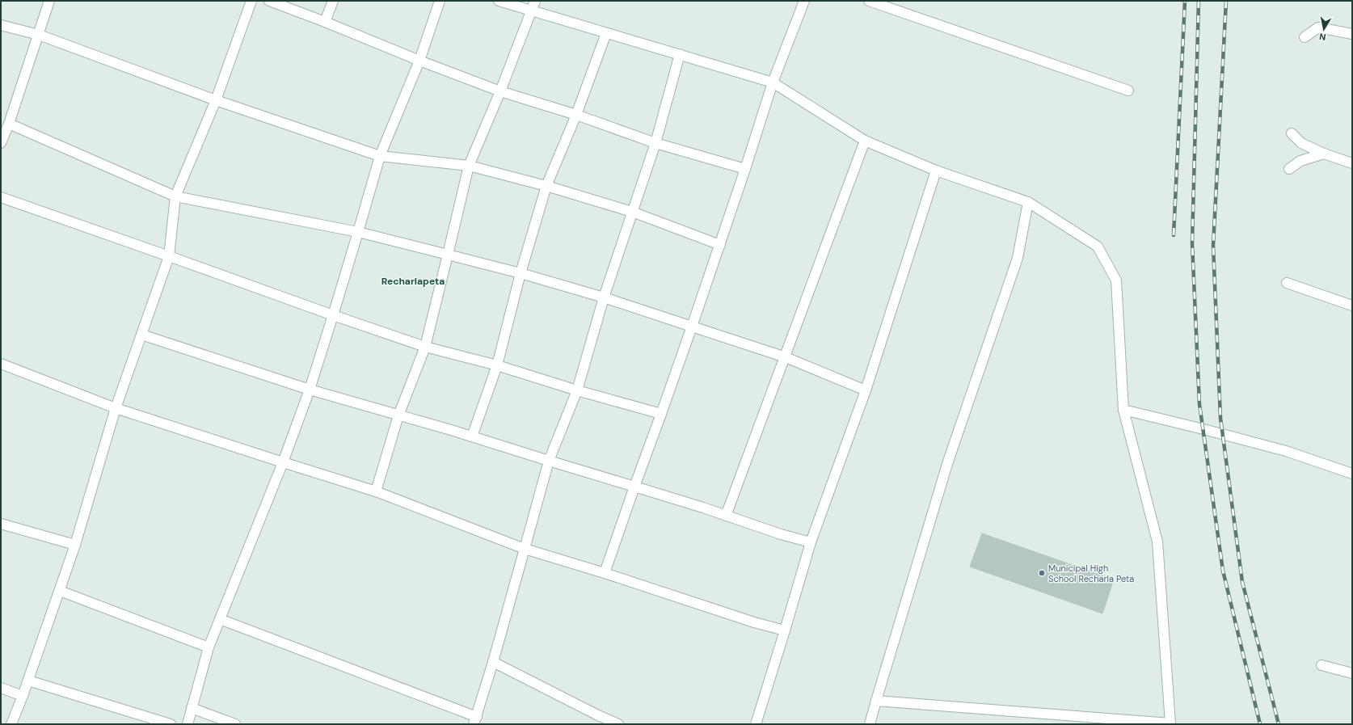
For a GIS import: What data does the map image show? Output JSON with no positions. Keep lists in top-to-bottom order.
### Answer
{
  "districts": ["Recharlapeta"],
  "places": ["Municipal High School Recharla Peta"],
  "north": "bottom"
}
